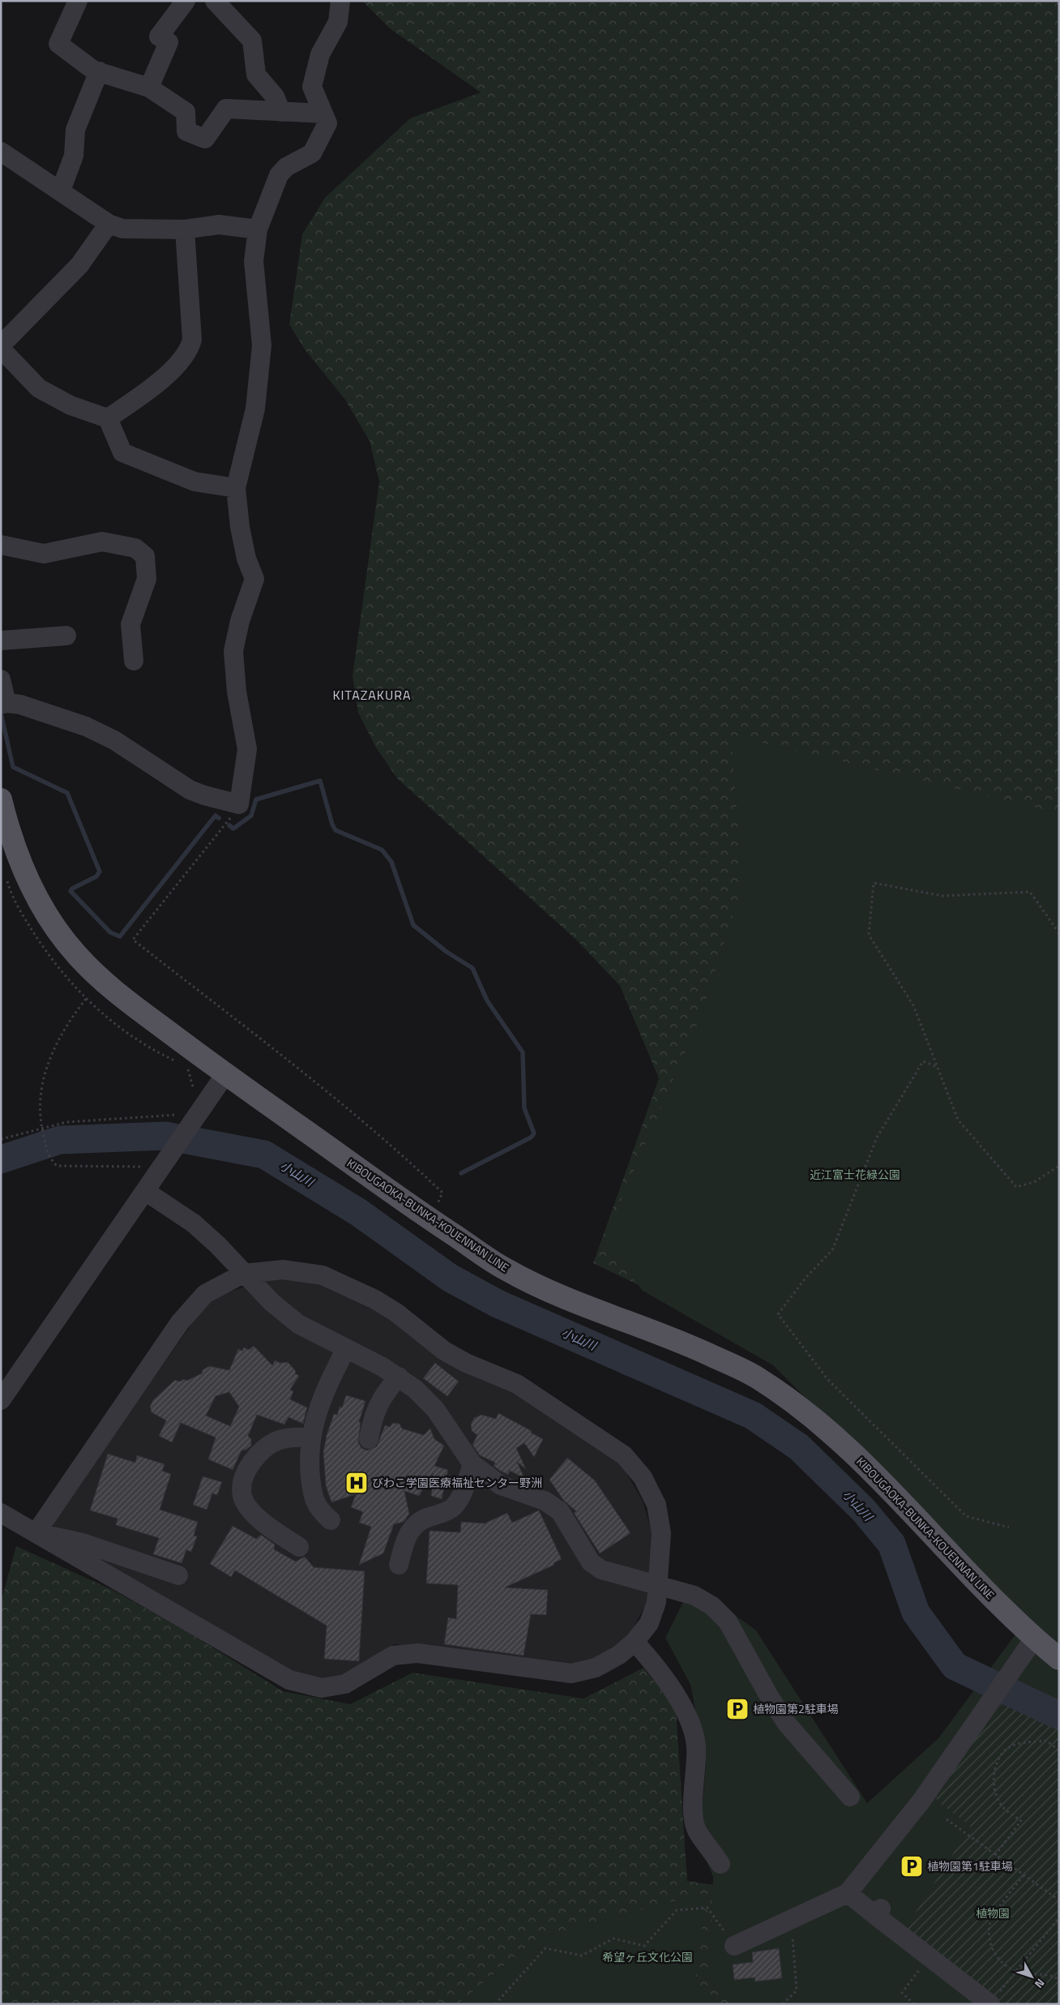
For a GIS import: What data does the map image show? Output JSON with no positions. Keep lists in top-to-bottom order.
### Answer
{
  "streets": {
    "main road": ["KIBOUGAOKA-BUNKA-KOUENNAN LINE"]
  },
  "districts": ["KITAZAKURA"],
  "water": ["小山川"],
  "parks": ["近江富士花緑公園", "植物園", "希望ヶ丘文化公園"],
  "places": {
    "hospital": ["びわこ学園医療福祉センター野洲"],
    "parking": ["植物園第2駐車場", "植物園第1駐車場"]
  },
  "north": "bottom right"
}
